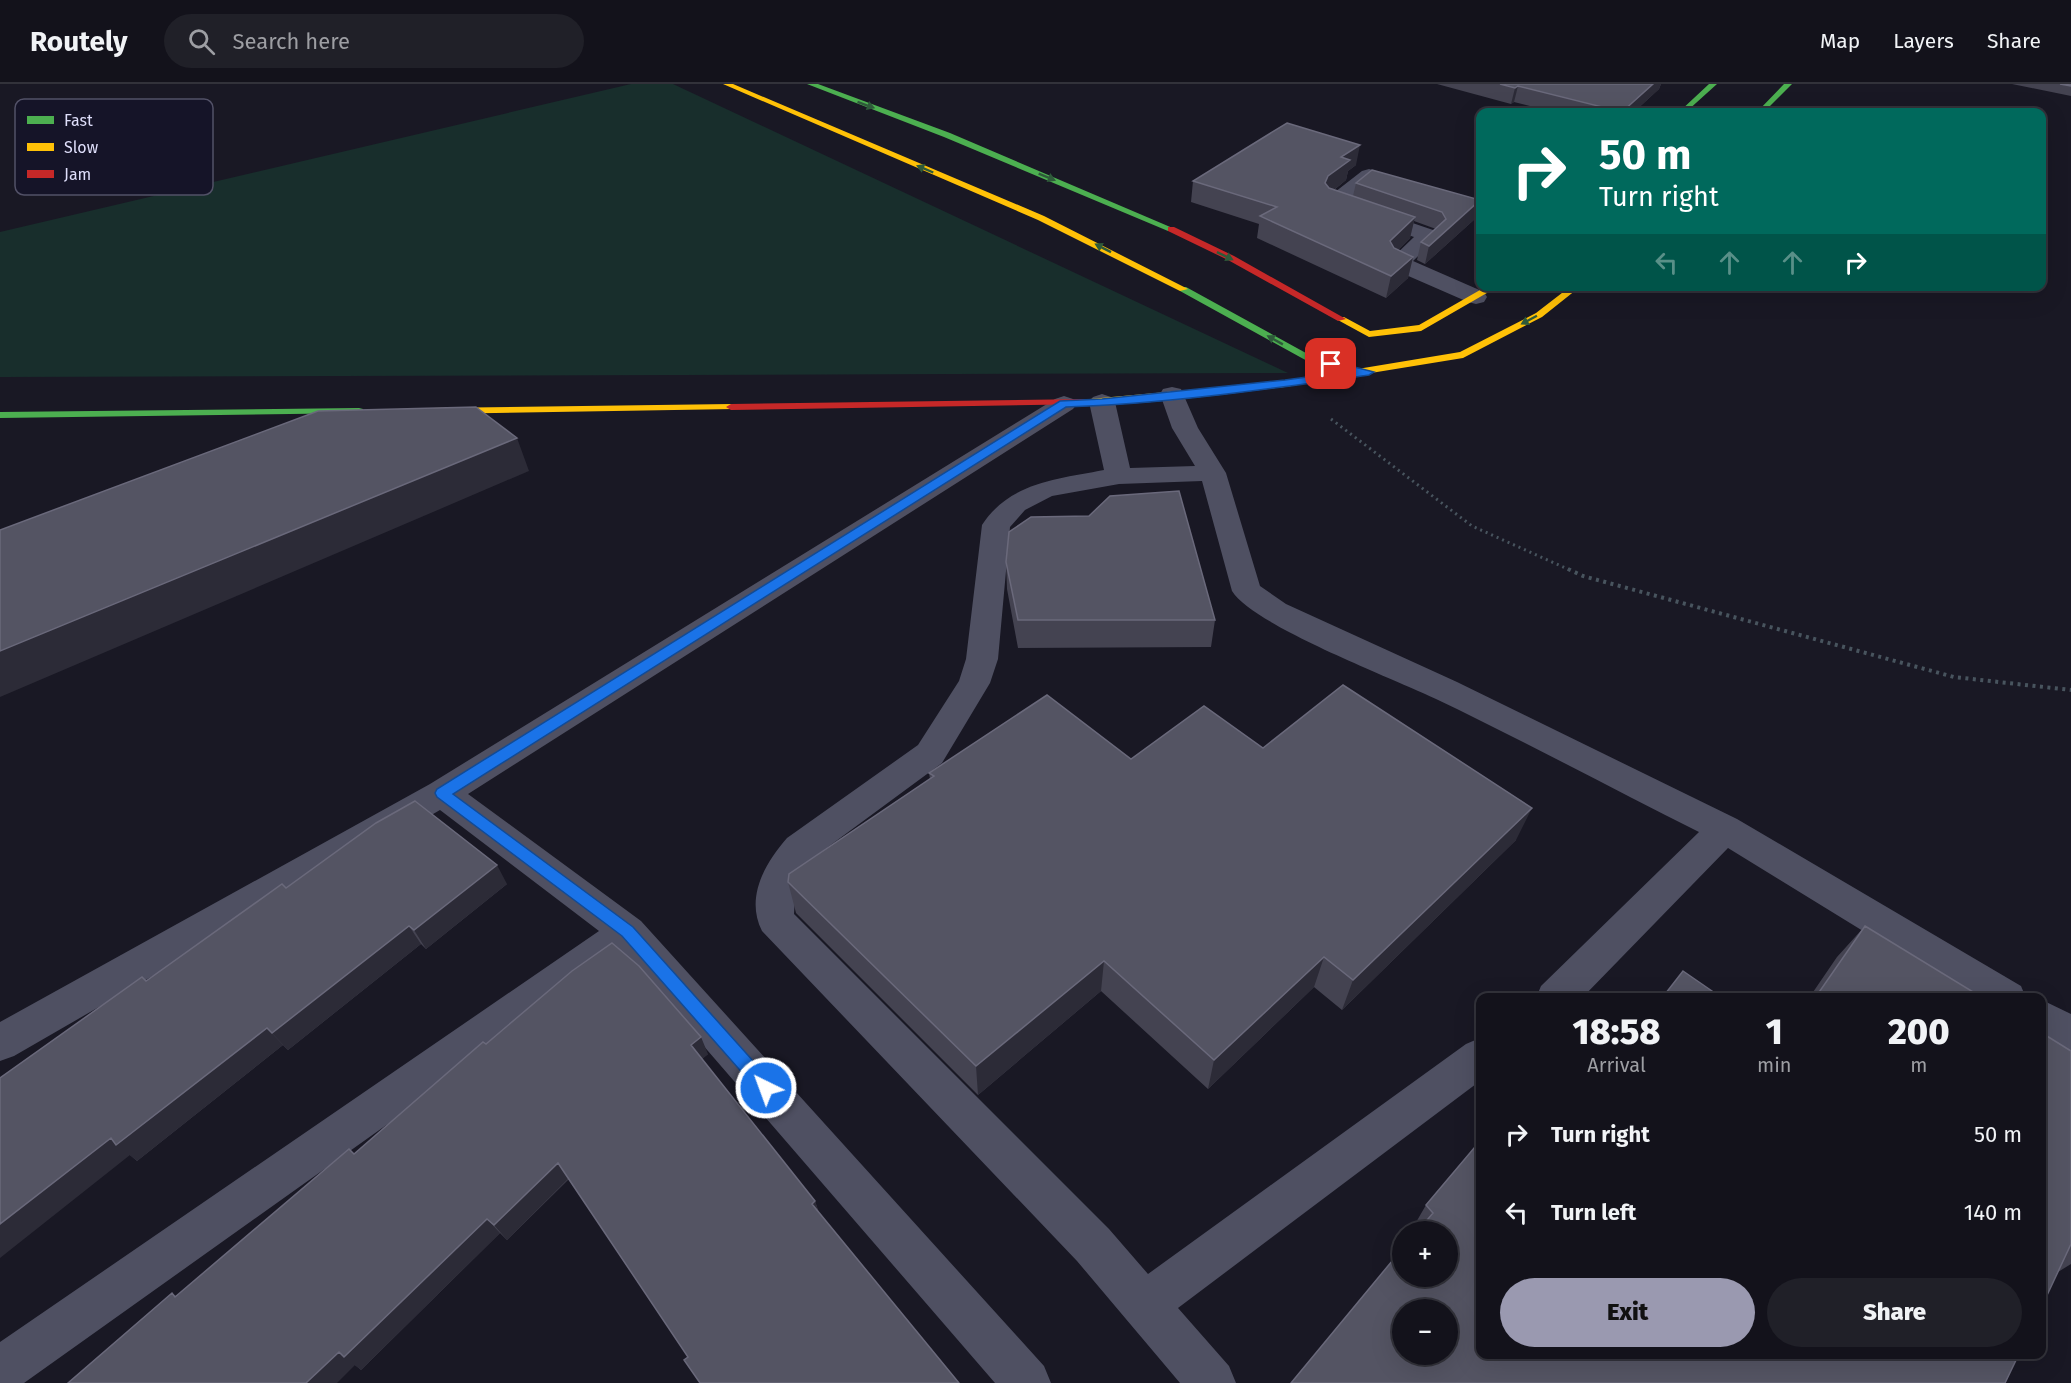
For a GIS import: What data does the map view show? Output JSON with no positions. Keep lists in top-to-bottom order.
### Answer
{
  "legend": ["Fast", "Slow", "Jam"],
  "page": {
    "header": "Routely",
    "search": "Search here",
    "nav": ["Map", "Layers", "Share"],
    "turn": ["50 m", "Turn right"],
    "eta": [
      "18:58",
      "Arrival",
      "1",
      "min",
      "200",
      "m"
    ],
    "list": [
      {
        "name": "Turn right",
        "value": "50 m"
      },
      {
        "name": "Turn left",
        "value": "140 m"
      }
    ],
    "map_buttons": ["+", "−"],
    "buttons": ["Exit", "Share"]
  }
}
